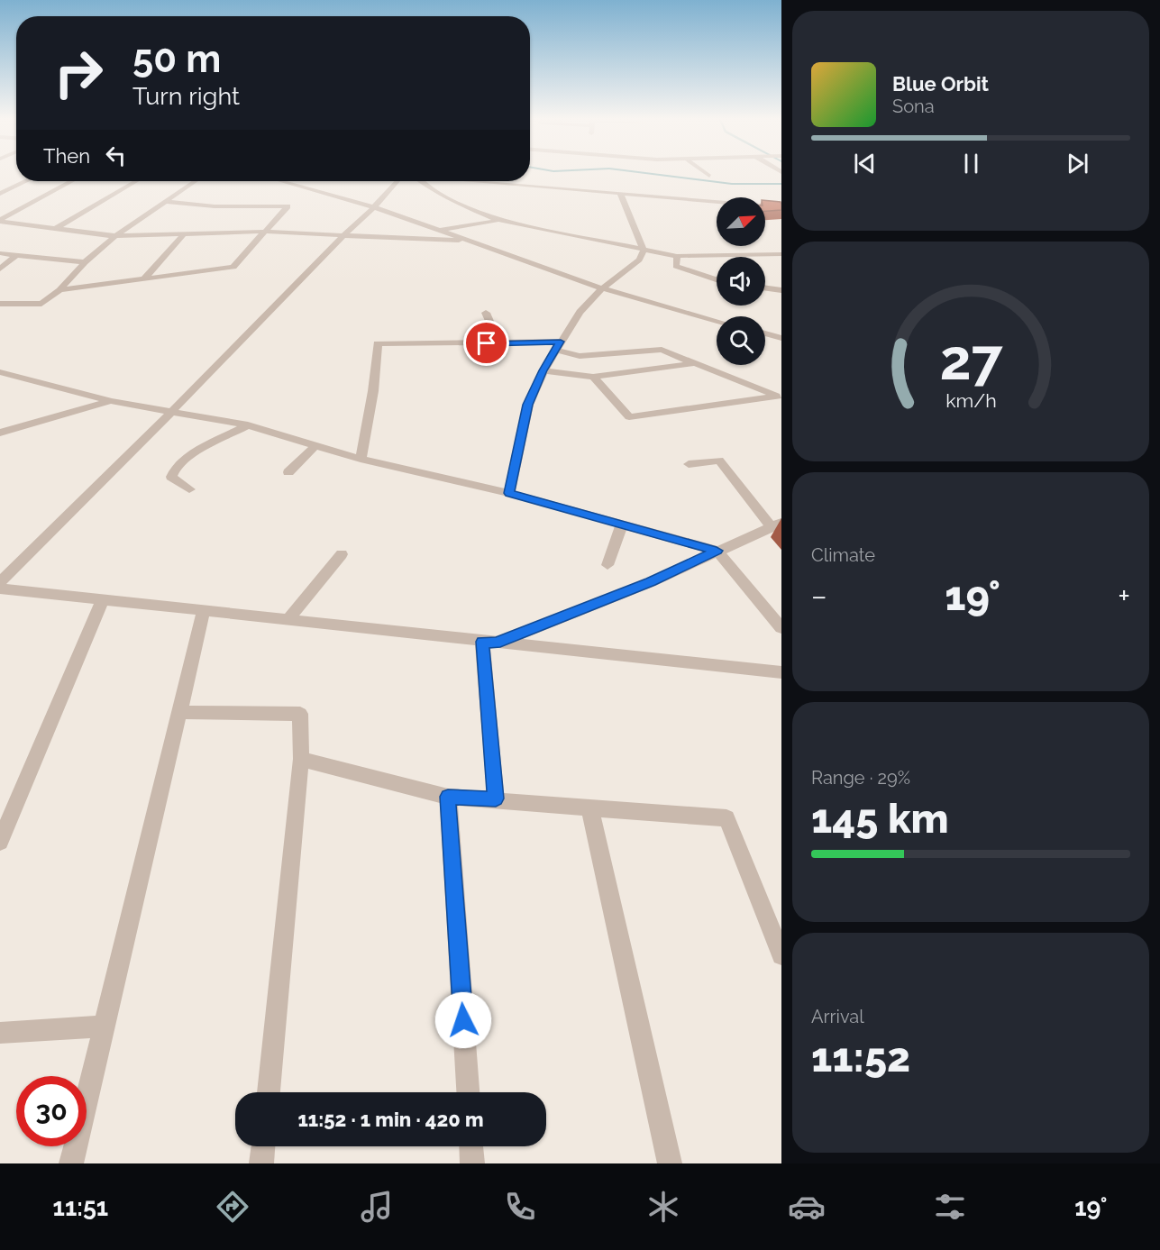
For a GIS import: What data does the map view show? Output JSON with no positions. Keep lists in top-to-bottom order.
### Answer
{
  "north": "top right",
  "page": {
    "turn": ["50 m", "Turn right"],
    "song": ["Blue Orbit", "Sona"],
    "then": "Then",
    "tile": [
      "Climate",
      ["Range · 29%", "145 km"],
      ["Arrival", "11:52"]
    ],
    "heat": ["−", "19°", "+"],
    "limit": "30",
    "trip": "11:52 · 1 min · 420 m",
    "tabs": ["11:51", "19°"],
    "gauge": ["27", "km/h"]
  }
}
